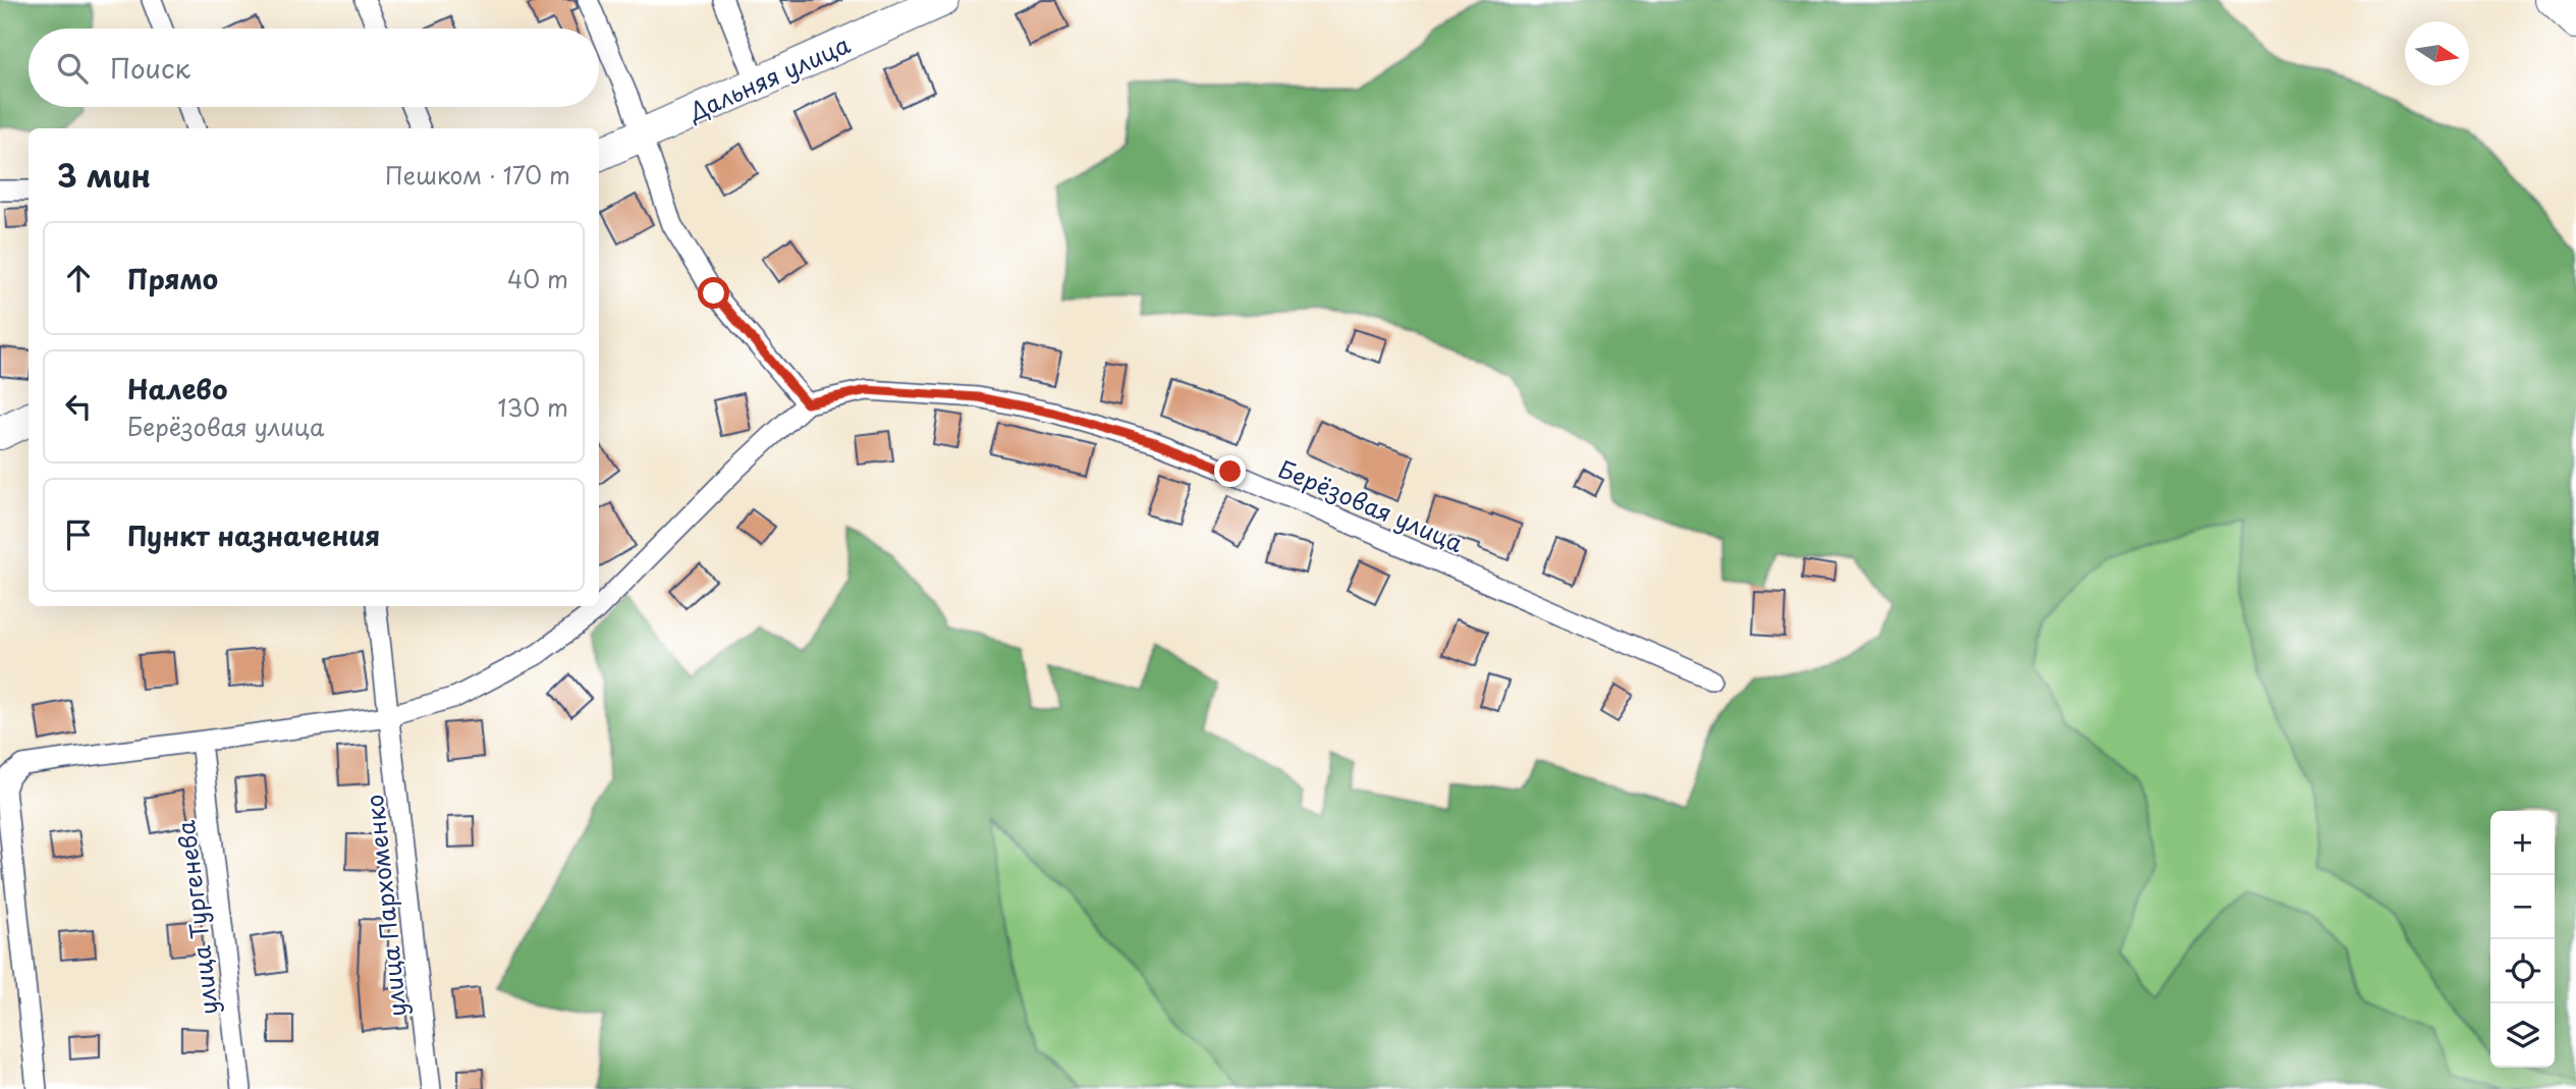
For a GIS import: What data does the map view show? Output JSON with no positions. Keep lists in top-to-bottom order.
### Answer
{
  "streets": {
    "main road": ["Дальняя улица"],
    "street": ["Берёзовая улица", "улица Пархоменко", "улица Тургенева"]
  },
  "north": "right",
  "page": {
    "search": "Поиск",
    "heading": ["3 мин", "Пешком · 170 m"],
    "list": [
      ["Прямо", "40 m"],
      ["Налево", "Берёзовая улица", "130 m"],
      "Пункт назначения"
    ],
    "map_buttons": ["+", "−"]
  }
}
